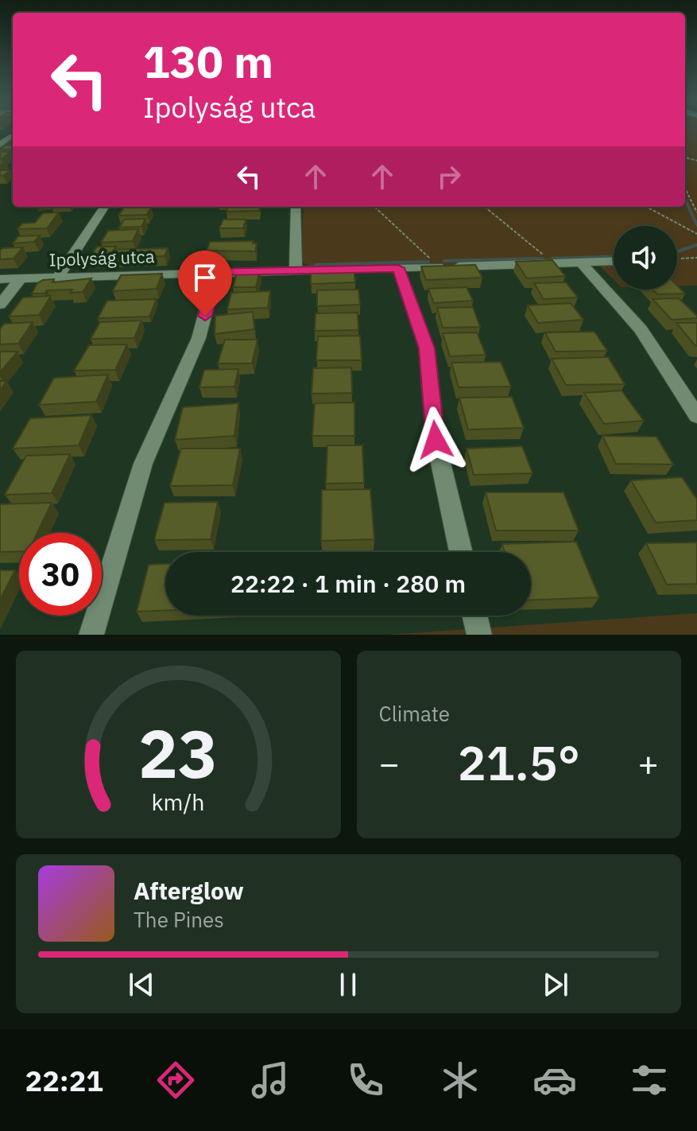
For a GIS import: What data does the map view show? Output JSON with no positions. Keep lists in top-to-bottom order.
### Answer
{
  "streets": {
    "street": ["Ipolyság utca"]
  },
  "page": {
    "turn": ["130 m", "Ipolyság utca"],
    "limit": "30",
    "trip": "22:22 · 1 min · 280 m",
    "tile": "Climate",
    "heat": ["−", "21.5°", "+"],
    "song": ["Afterglow", "The Pines"],
    "tabs": "22:21",
    "gauge": ["23", "km/h"]
  }
}
